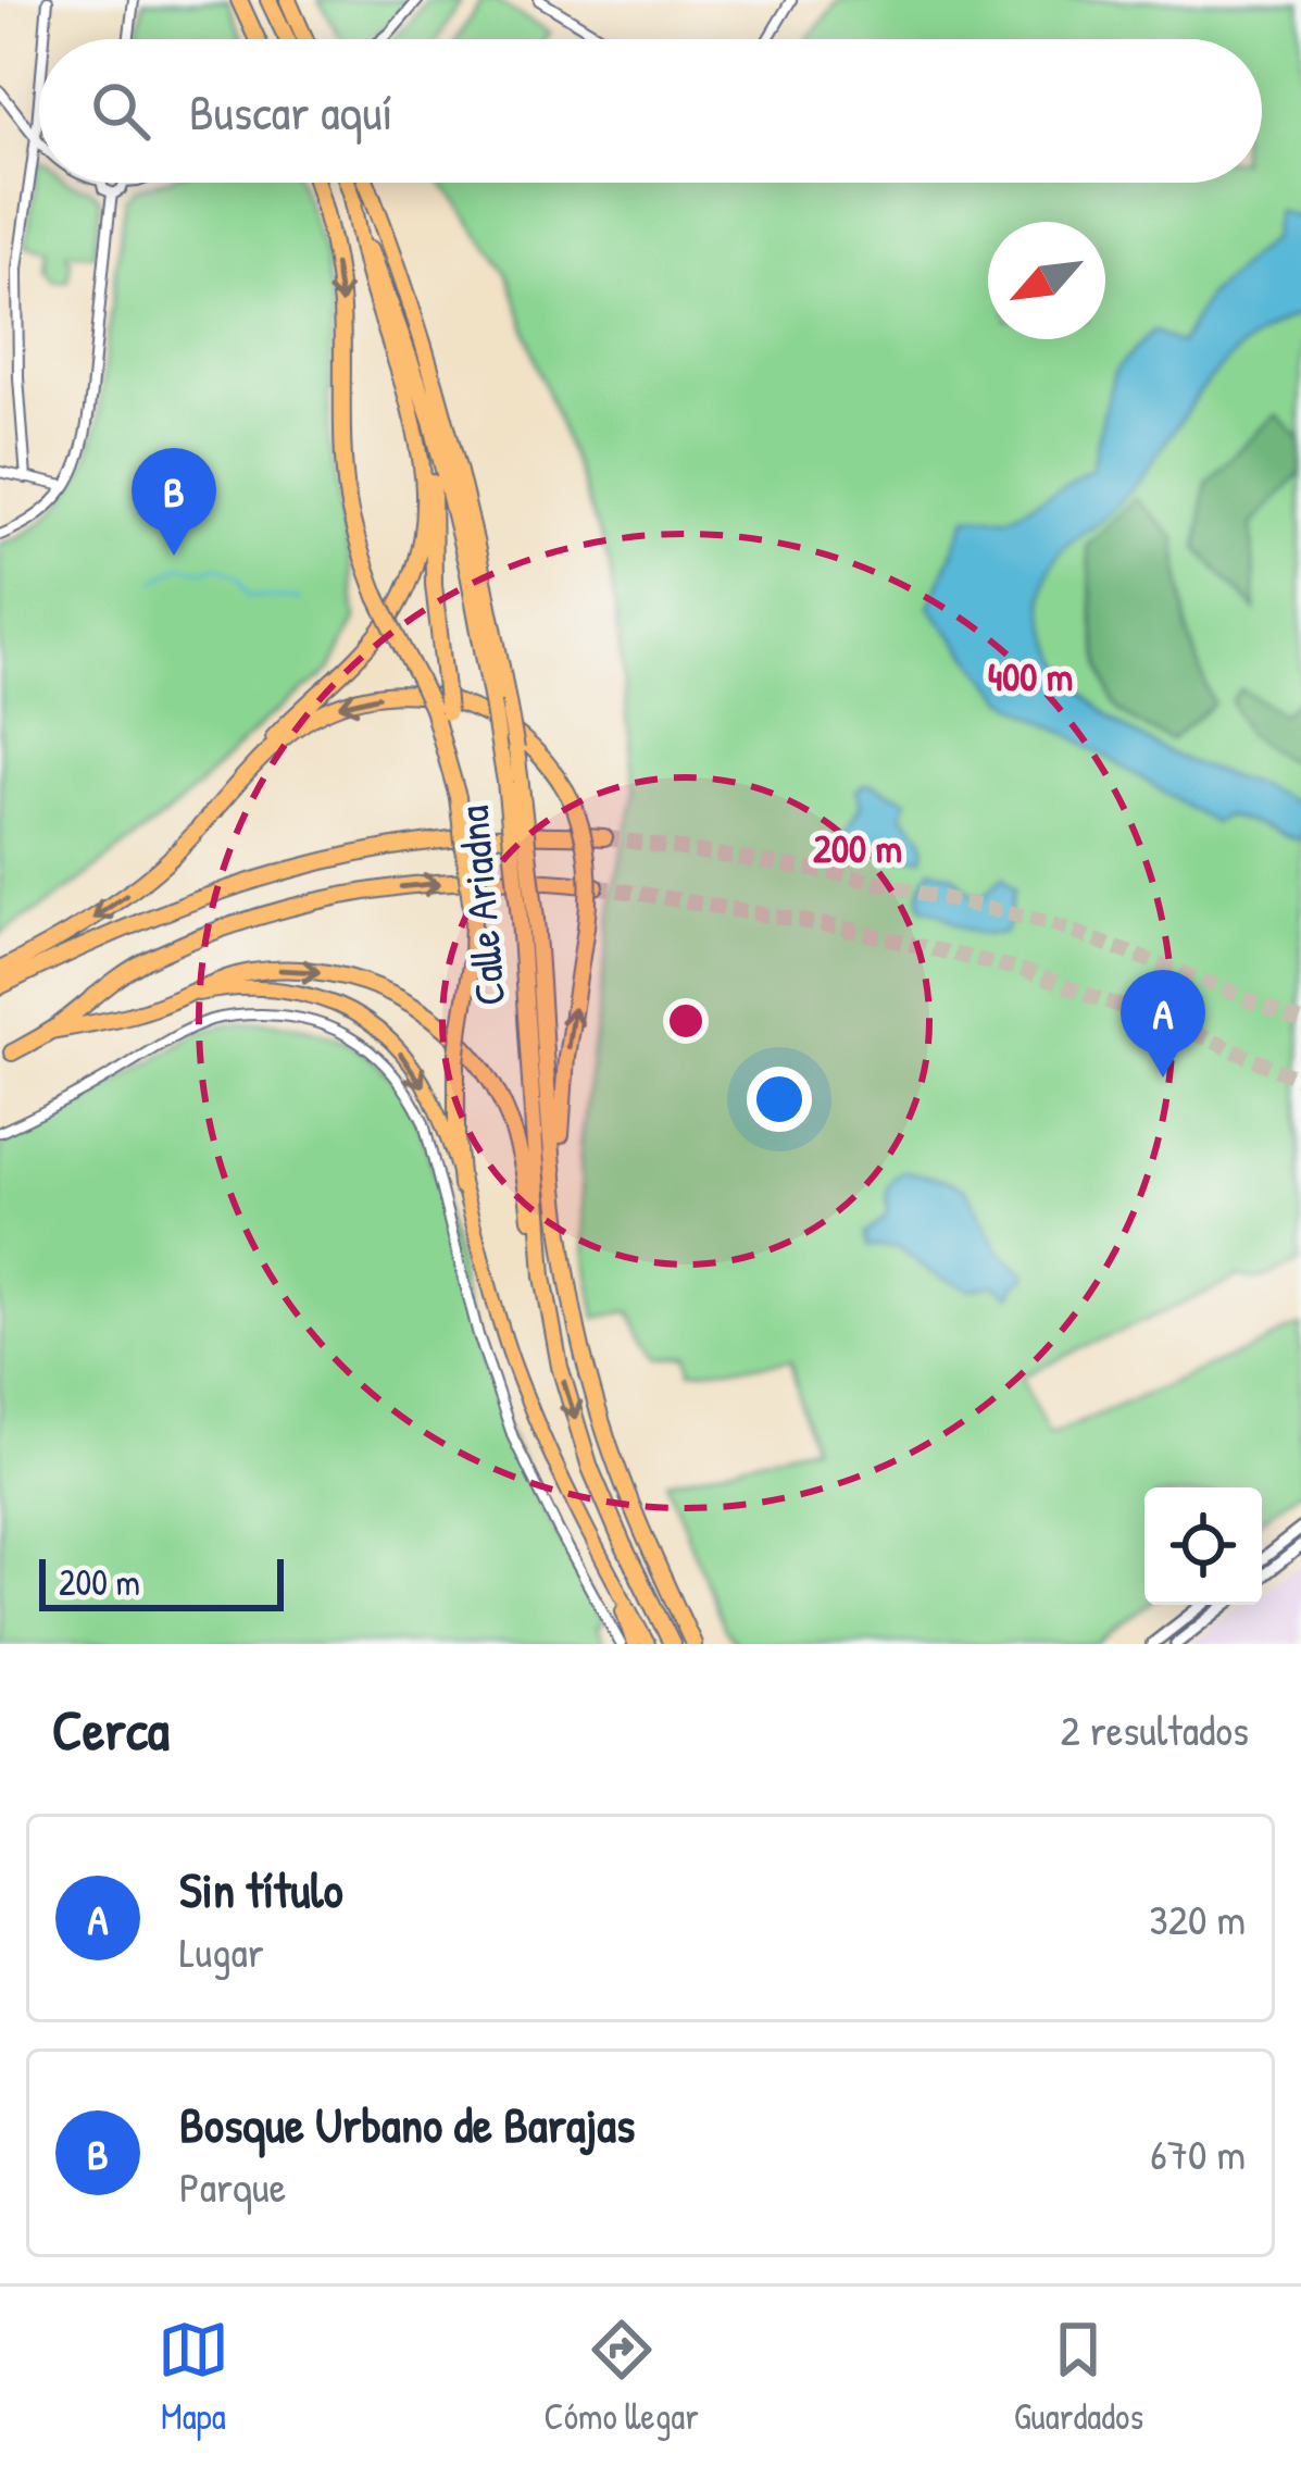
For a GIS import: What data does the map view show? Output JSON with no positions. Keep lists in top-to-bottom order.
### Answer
{
  "streets": {
    "highway": ["Calle Ariadna"]
  },
  "scale_bar": "200 m",
  "north": "bottom left",
  "page": {
    "search": "Buscar aquí",
    "pins": ["B", "A"],
    "scale": "200 m",
    "heading": ["Cerca", "2 resultados"],
    "list": [
      {
        "mark": "A",
        "name": "Sin título",
        "note": "Lugar",
        "value": "320 m"
      },
      {
        "mark": "B",
        "name": "Bosque Urbano de Barajas",
        "note": "Parque",
        "value": "670 m"
      }
    ],
    "nav": ["Mapa", "Cómo llegar", "Guardados"]
  },
  "rings": ["400 m", "200 m"]
}
